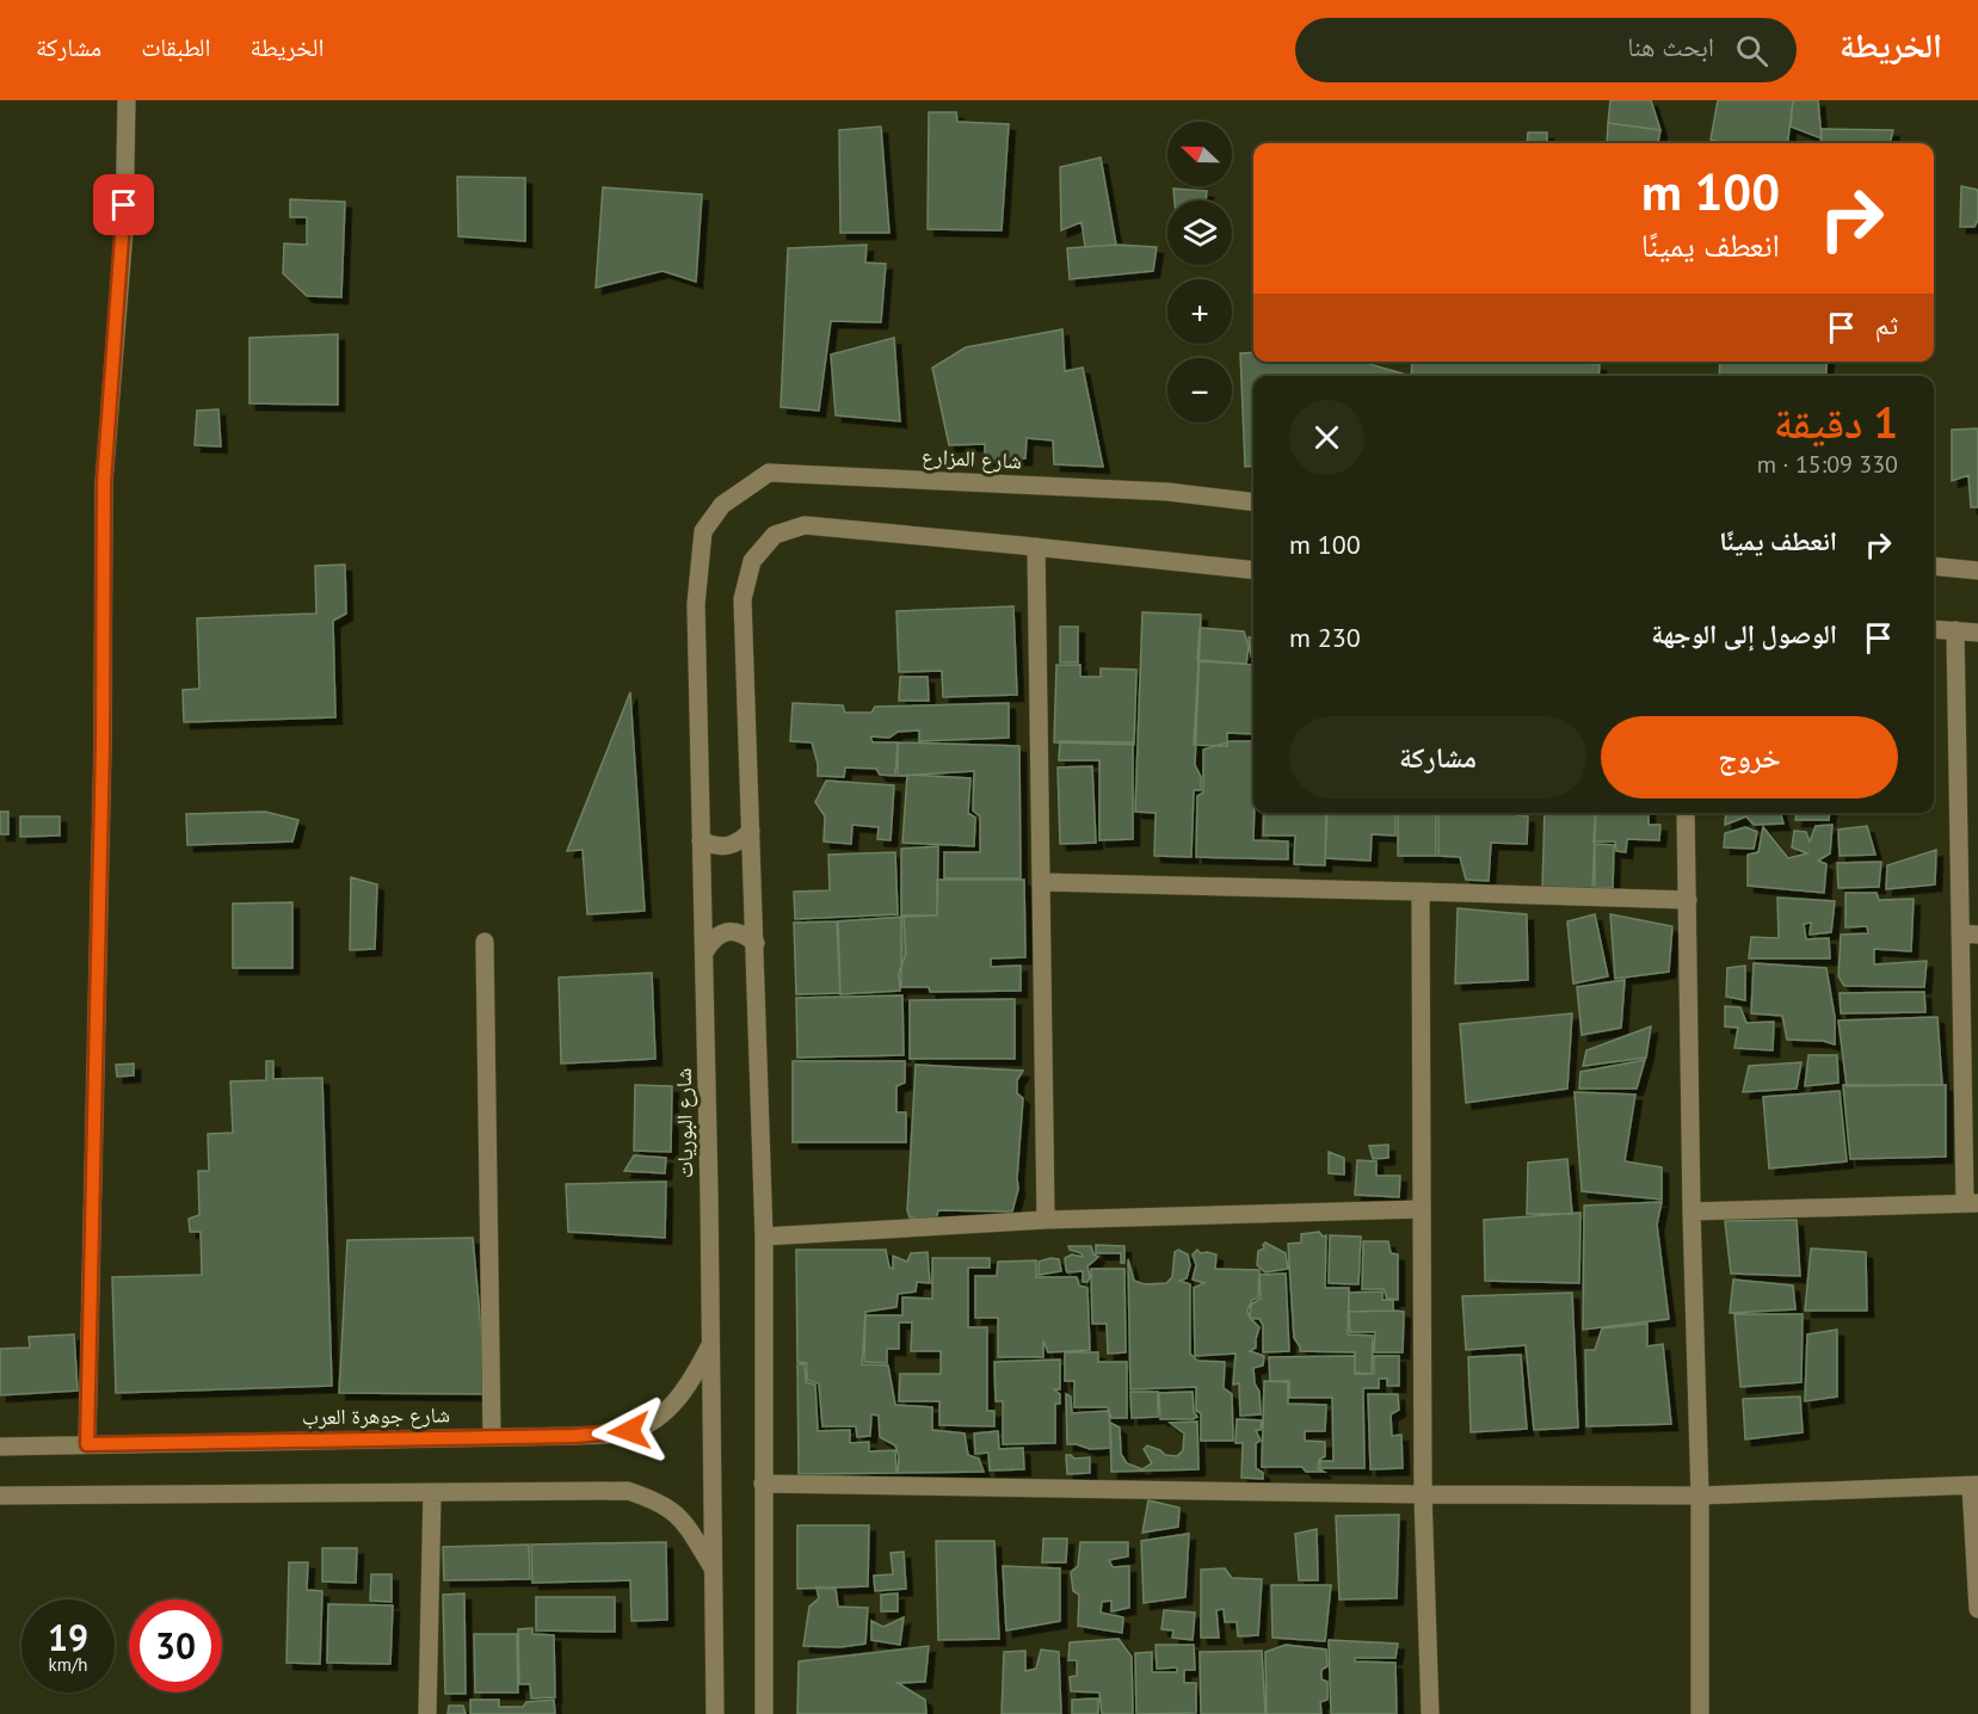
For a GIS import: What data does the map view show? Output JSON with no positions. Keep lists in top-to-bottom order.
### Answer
{
  "streets": {
    "street": ["شارع المزارع", "شارع البوريات", "شارع جوهرة العرب"]
  },
  "crossings": [
    ["شارع المزارع", "شارع البوريات"],
    ["شارع البوريات", "شارع جوهرة العرب"]
  ],
  "north": "left",
  "page": {
    "header": "الخريطة",
    "search": "ابحث هنا",
    "nav": ["الخريطة", "الطبقات", "مشاركة"],
    "map_buttons": ["+", "−"],
    "turn": ["100 m", "انعطف يمينًا"],
    "then": "ثم",
    "heading": ["1 دقيقة", "330 m · 15:09"],
    "list": [
      {
        "name": "انعطف يمينًا",
        "value": "100 m"
      },
      {
        "name": "الوصول إلى الوجهة",
        "value": "230 m"
      }
    ],
    "buttons": ["خروج", "مشاركة"],
    "speed": "19 km/h",
    "limit": "30"
  }
}
